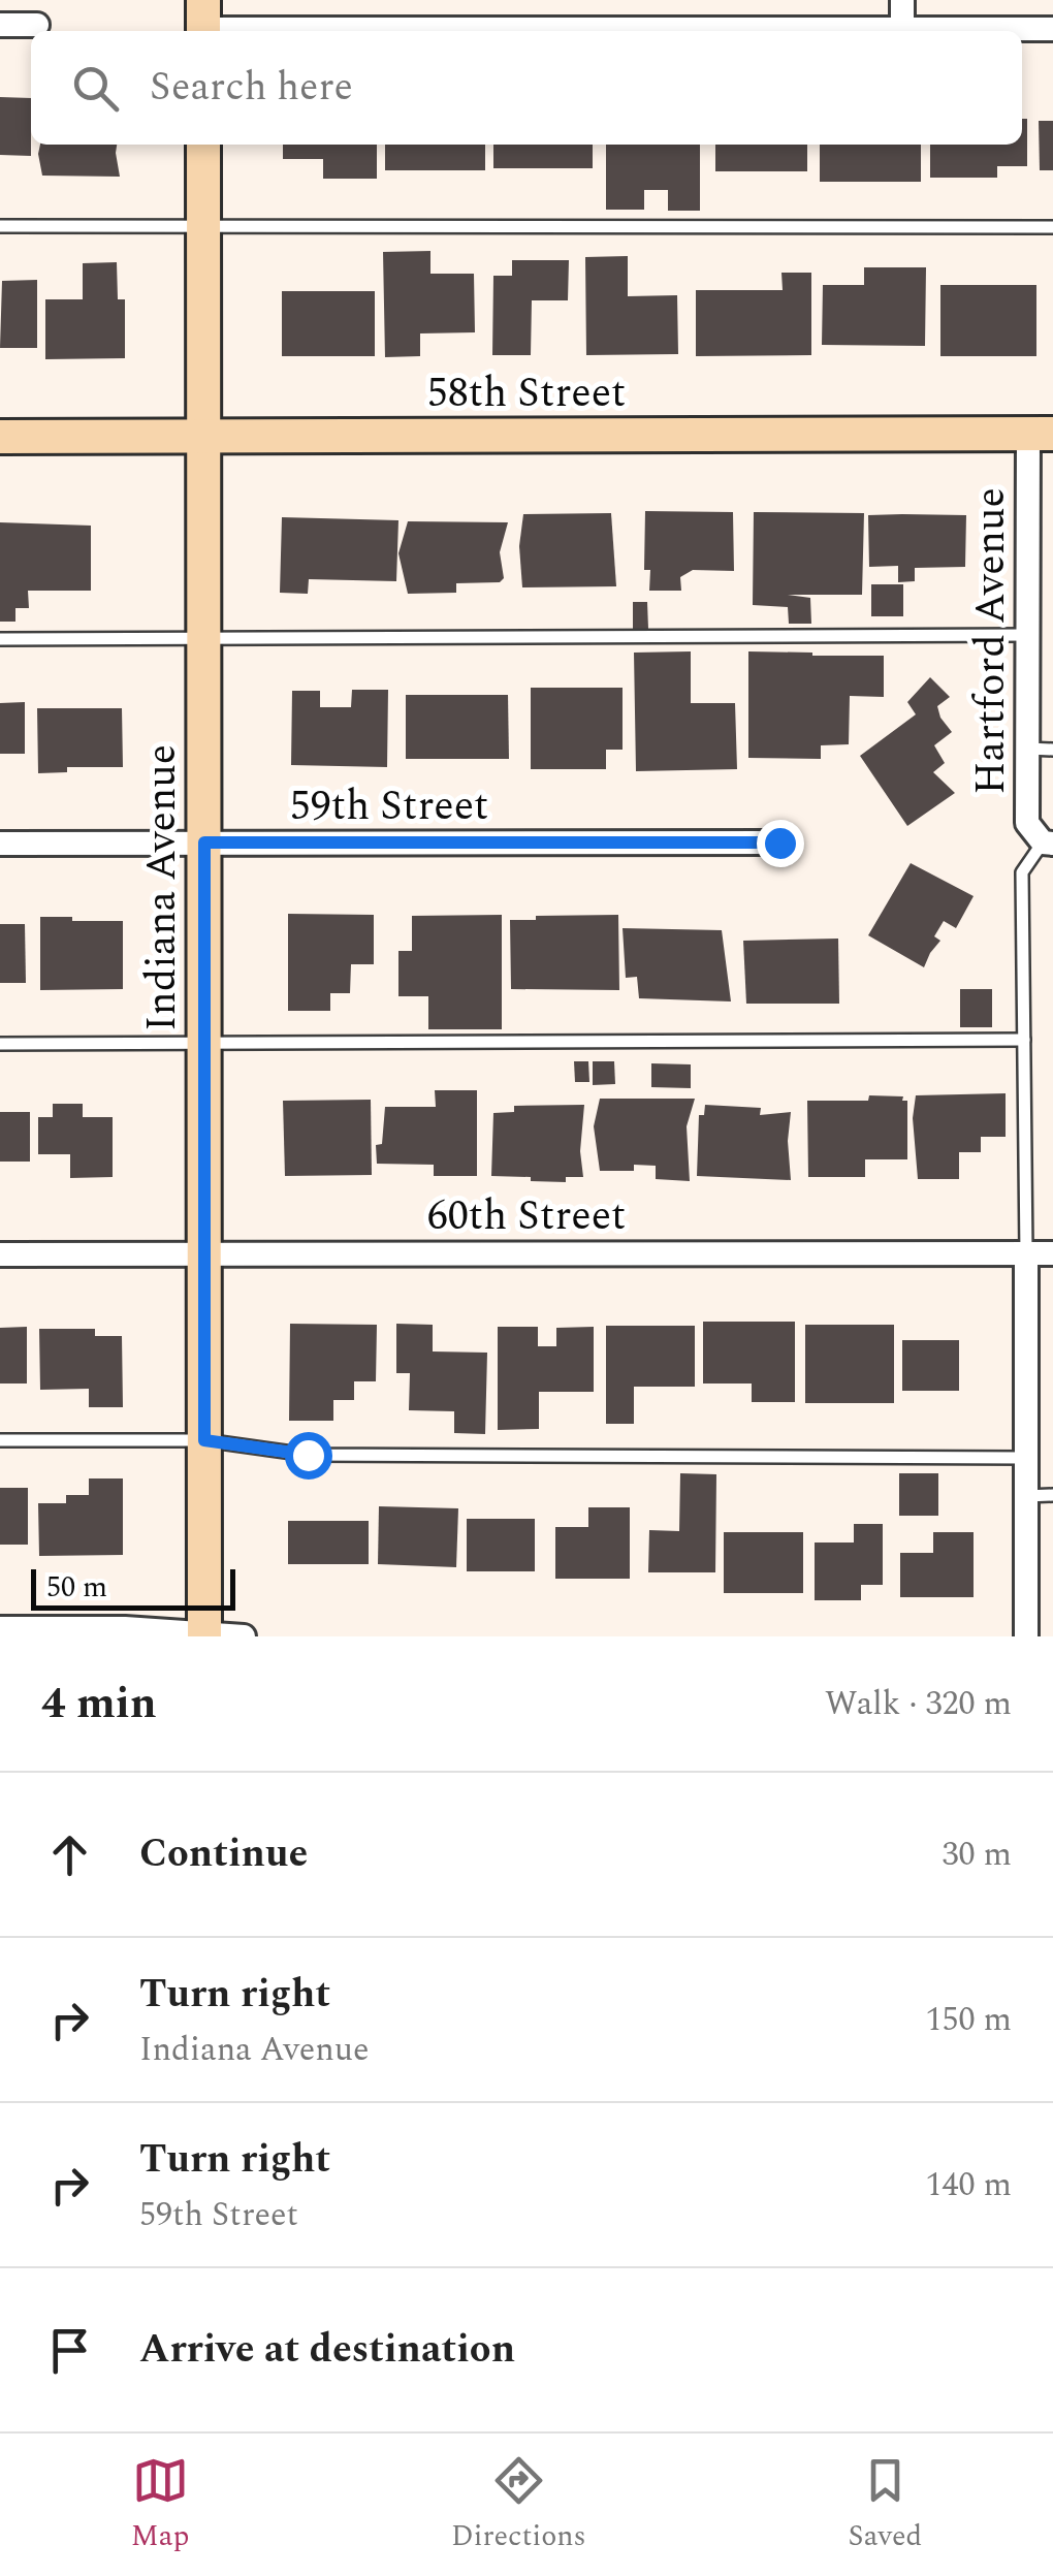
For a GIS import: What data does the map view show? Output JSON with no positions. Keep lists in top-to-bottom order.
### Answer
{
  "streets": {
    "main road": ["58th Street", "Indiana Avenue"],
    "street": ["Hartford Avenue", "59th Street", "60th Street"]
  },
  "crossings": [
    ["58th Street", "Hartford Avenue"],
    ["58th Street", "Indiana Avenue"],
    ["59th Street", "Indiana Avenue"],
    ["Indiana Avenue", "60th Street"]
  ],
  "scale_bar": "50 m",
  "page": {
    "search": "Search here",
    "scale": "50 m",
    "heading": ["4 min", "Walk · 320 m"],
    "list": [
      ["Continue", "30 m"],
      ["Turn right", "Indiana Avenue", "150 m"],
      ["Turn right", "59th Street", "140 m"],
      "Arrive at destination"
    ],
    "nav": ["Map", "Directions", "Saved"]
  }
}
